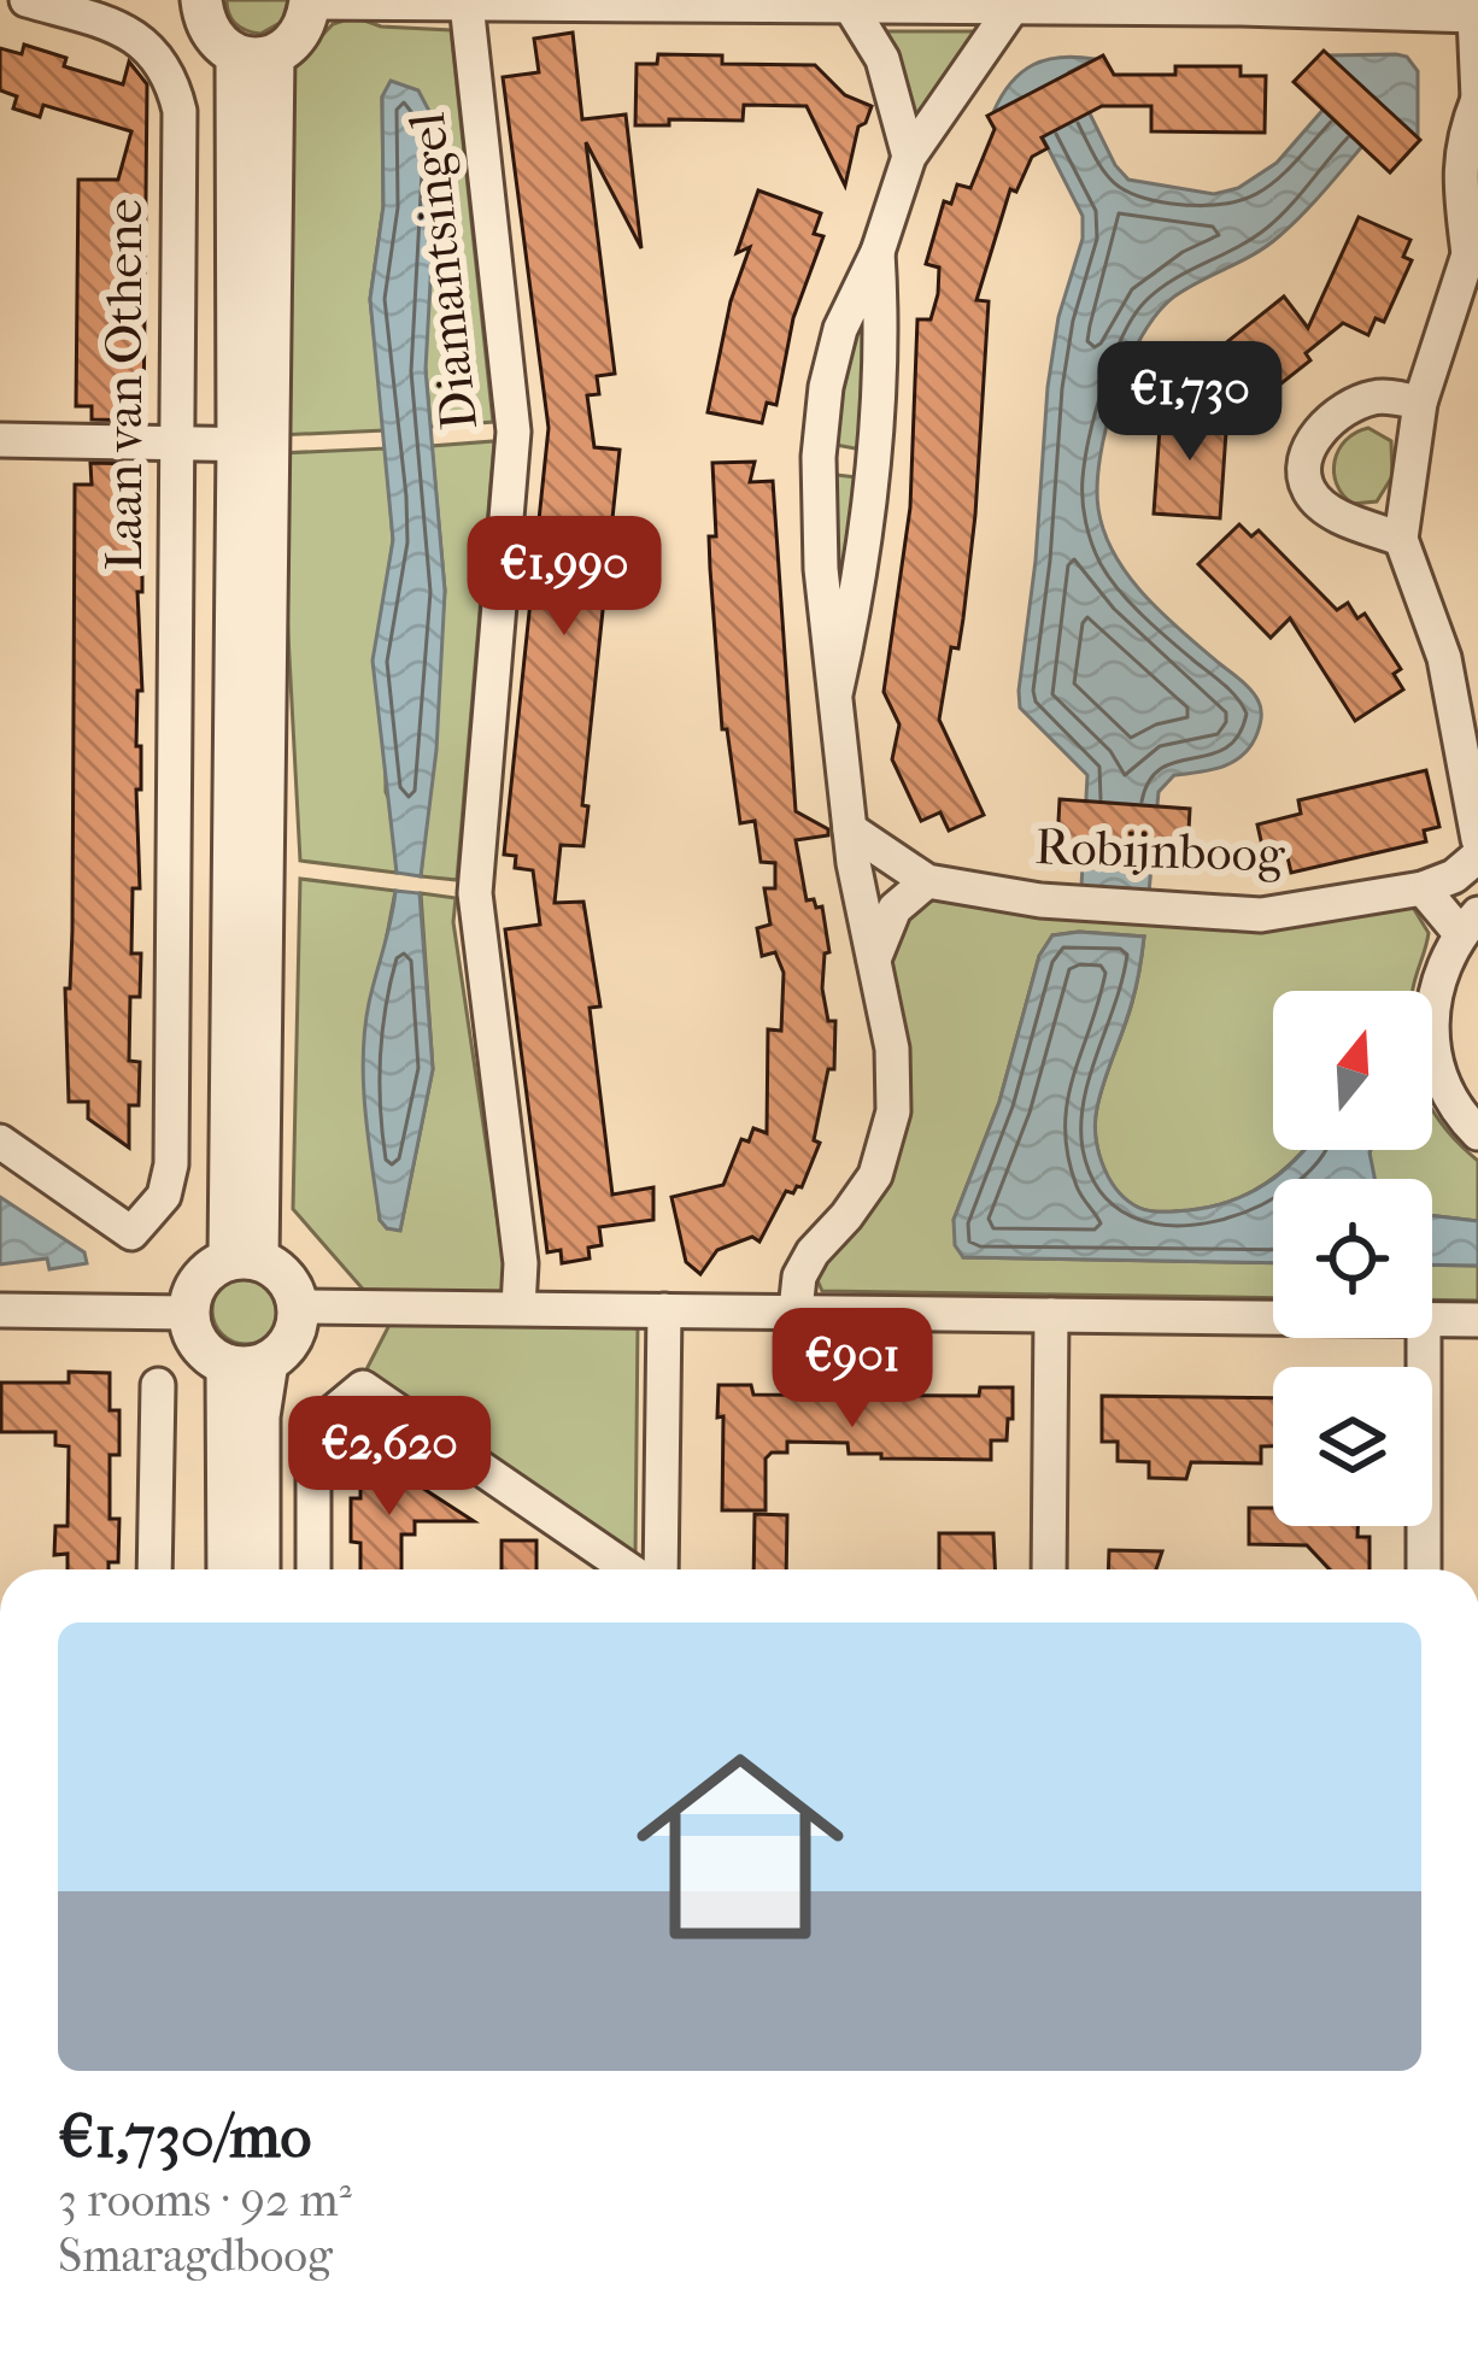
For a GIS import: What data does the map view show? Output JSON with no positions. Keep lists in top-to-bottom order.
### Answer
{
  "streets": {
    "street": ["Diamantsingel", "Laan van Othene", "Robijnboog"]
  },
  "north": "top",
  "page": {
    "price": [
      "€1,730",
      "€1,990",
      "€901",
      "€2,620"
    ],
    "list": [
      {
        "name": "€1,730/mo",
        "note": "3 rooms · 92 m² · Smaragdboog"
      }
    ]
  }
}
